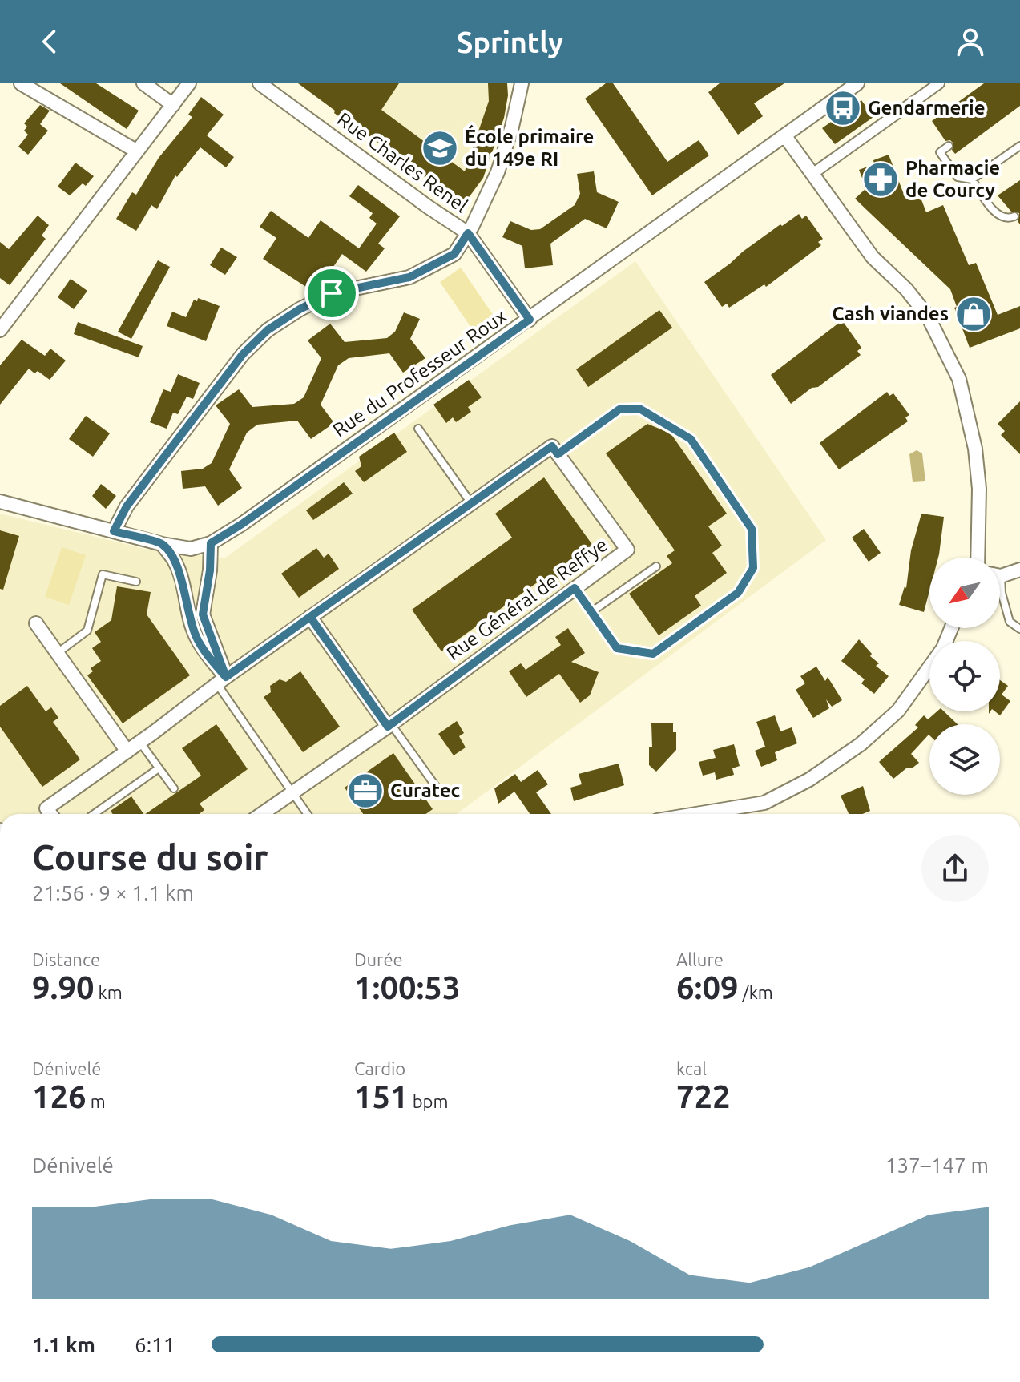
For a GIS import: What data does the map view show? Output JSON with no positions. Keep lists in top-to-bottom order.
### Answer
{
  "streets": {
    "street": ["Rue Charles Renel", "Rue du Professeur Roux", "Rue Général de Reffye"]
  },
  "crossings": [
    ["Rue Charles Renel", "Rue du Professeur Roux"]
  ],
  "places": {
    "bus stop": ["Gendarmerie"],
    "school or university": ["École primaire du 149e RI"],
    "pharmacy": ["Pharmacie de Courcy"],
    "shop": ["Cash viandes"],
    "office": ["Curatec"]
  },
  "north": "bottom left",
  "page": {
    "header": "Sprintly",
    "heading": ["Course du soir", "21:56 · 9 × 1.1 km"],
    "stats": [
      ["Distance", "9.90 km"],
      ["Durée", "1:00:53"],
      ["Allure", "6:09 /km"],
      ["Dénivelé", "126 m"],
      ["Cardio", "151 bpm"],
      ["kcal", "722"]
    ],
    "chart": ["Dénivelé", "137–147 m"],
    "list": [
      {
        "name": "1.1 km",
        "note": "6:11"
      }
    ]
  }
}
